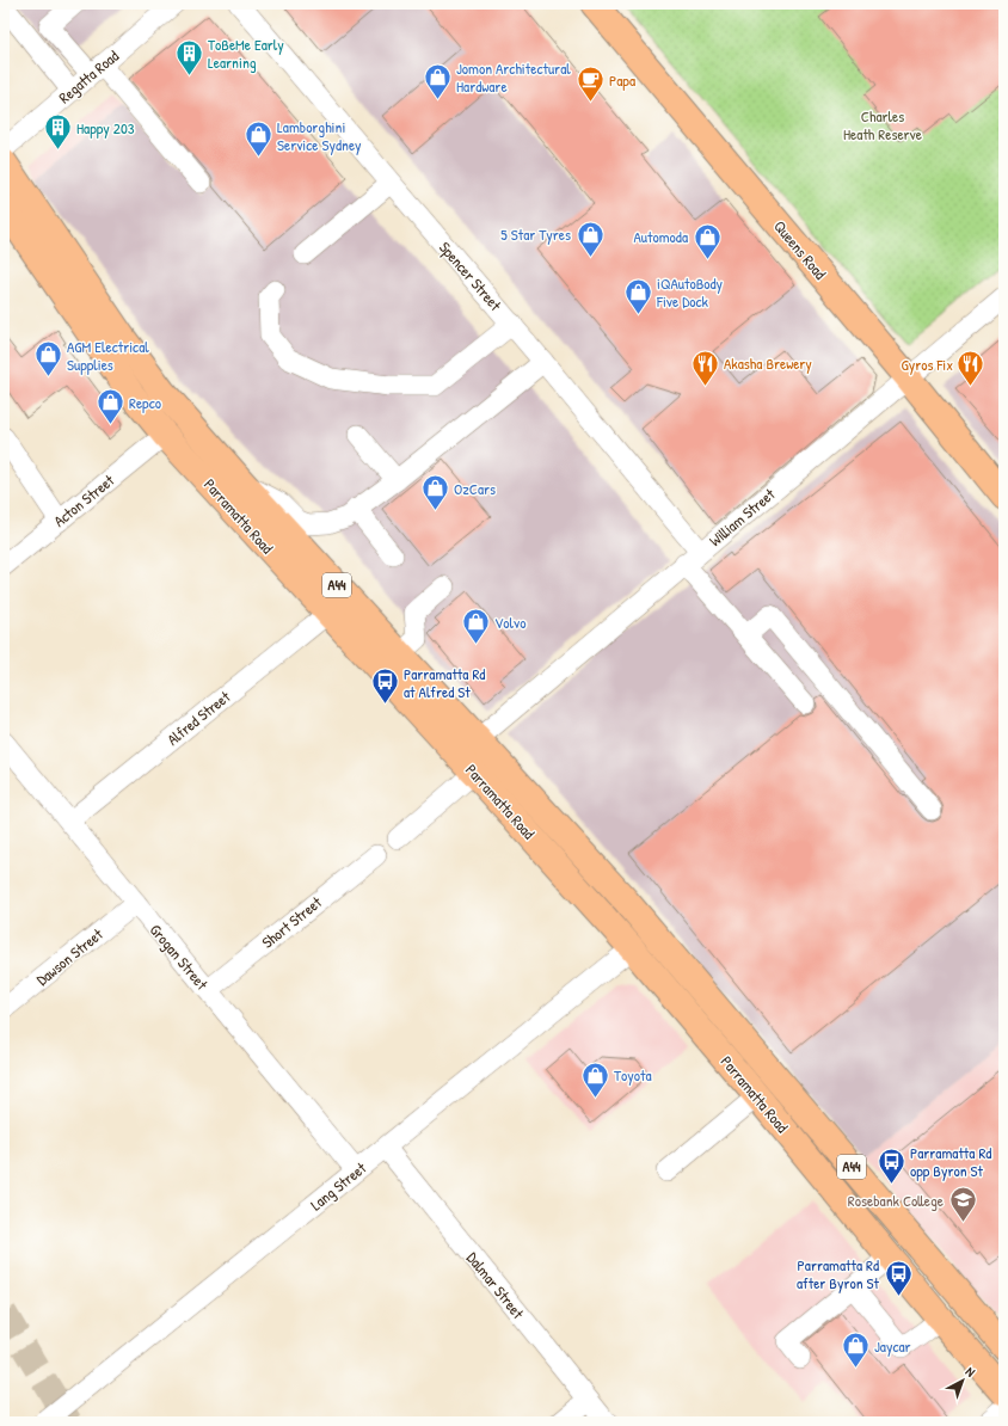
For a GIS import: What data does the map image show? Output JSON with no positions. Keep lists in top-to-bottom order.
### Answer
{
  "streets": {
    "main road": ["Queens Road", "Parramatta Road", "A44"],
    "street": [
      "Regatta Road",
      "Spencer Street",
      "Acton Street",
      "William Street",
      "Alfred Street",
      "Short Street",
      "Dawson Street",
      "Grogan Street",
      "Lang Street",
      "Dalmar Street"
    ]
  },
  "crossings": [
    ["Queens Road", "William Street"],
    ["Spencer Street", "William Street"],
    ["Acton Street", "Parramatta Road"],
    ["Parramatta Road", "William Street"],
    ["Parramatta Road", "Alfred Street"],
    ["Parramatta Road", "Lang Street"],
    ["Alfred Street", "Grogan Street"],
    ["Short Street", "Grogan Street"],
    ["Dawson Street", "Grogan Street"],
    ["Grogan Street", "Lang Street"],
    ["Lang Street", "Dalmar Street"]
  ],
  "parks": ["Charles Heath Reserve"],
  "places": {
    "building": ["ToBeMe Early Learning", "Happy 203"],
    "shop": [
      "Jomon Architectural Hardware",
      "Lamborghini Service Sydney",
      "5 Star Tyres",
      "Automoda",
      "iQAutoBody Five Dock",
      "AGM Electrical Supplies",
      "Repco",
      "OzCars",
      "Volvo",
      "Toyota",
      "Jaycar"
    ],
    "cafe": ["Papa"],
    "restaurant": ["Akasha Brewery", "Gyros Fix"],
    "bus stop": ["Parramatta Rd at Alfred St", "Parramatta Rd opp Byron St", "Parramatta Rd after Byron St"],
    "school or university": ["Rosebank College"]
  },
  "north": "top right"
}
